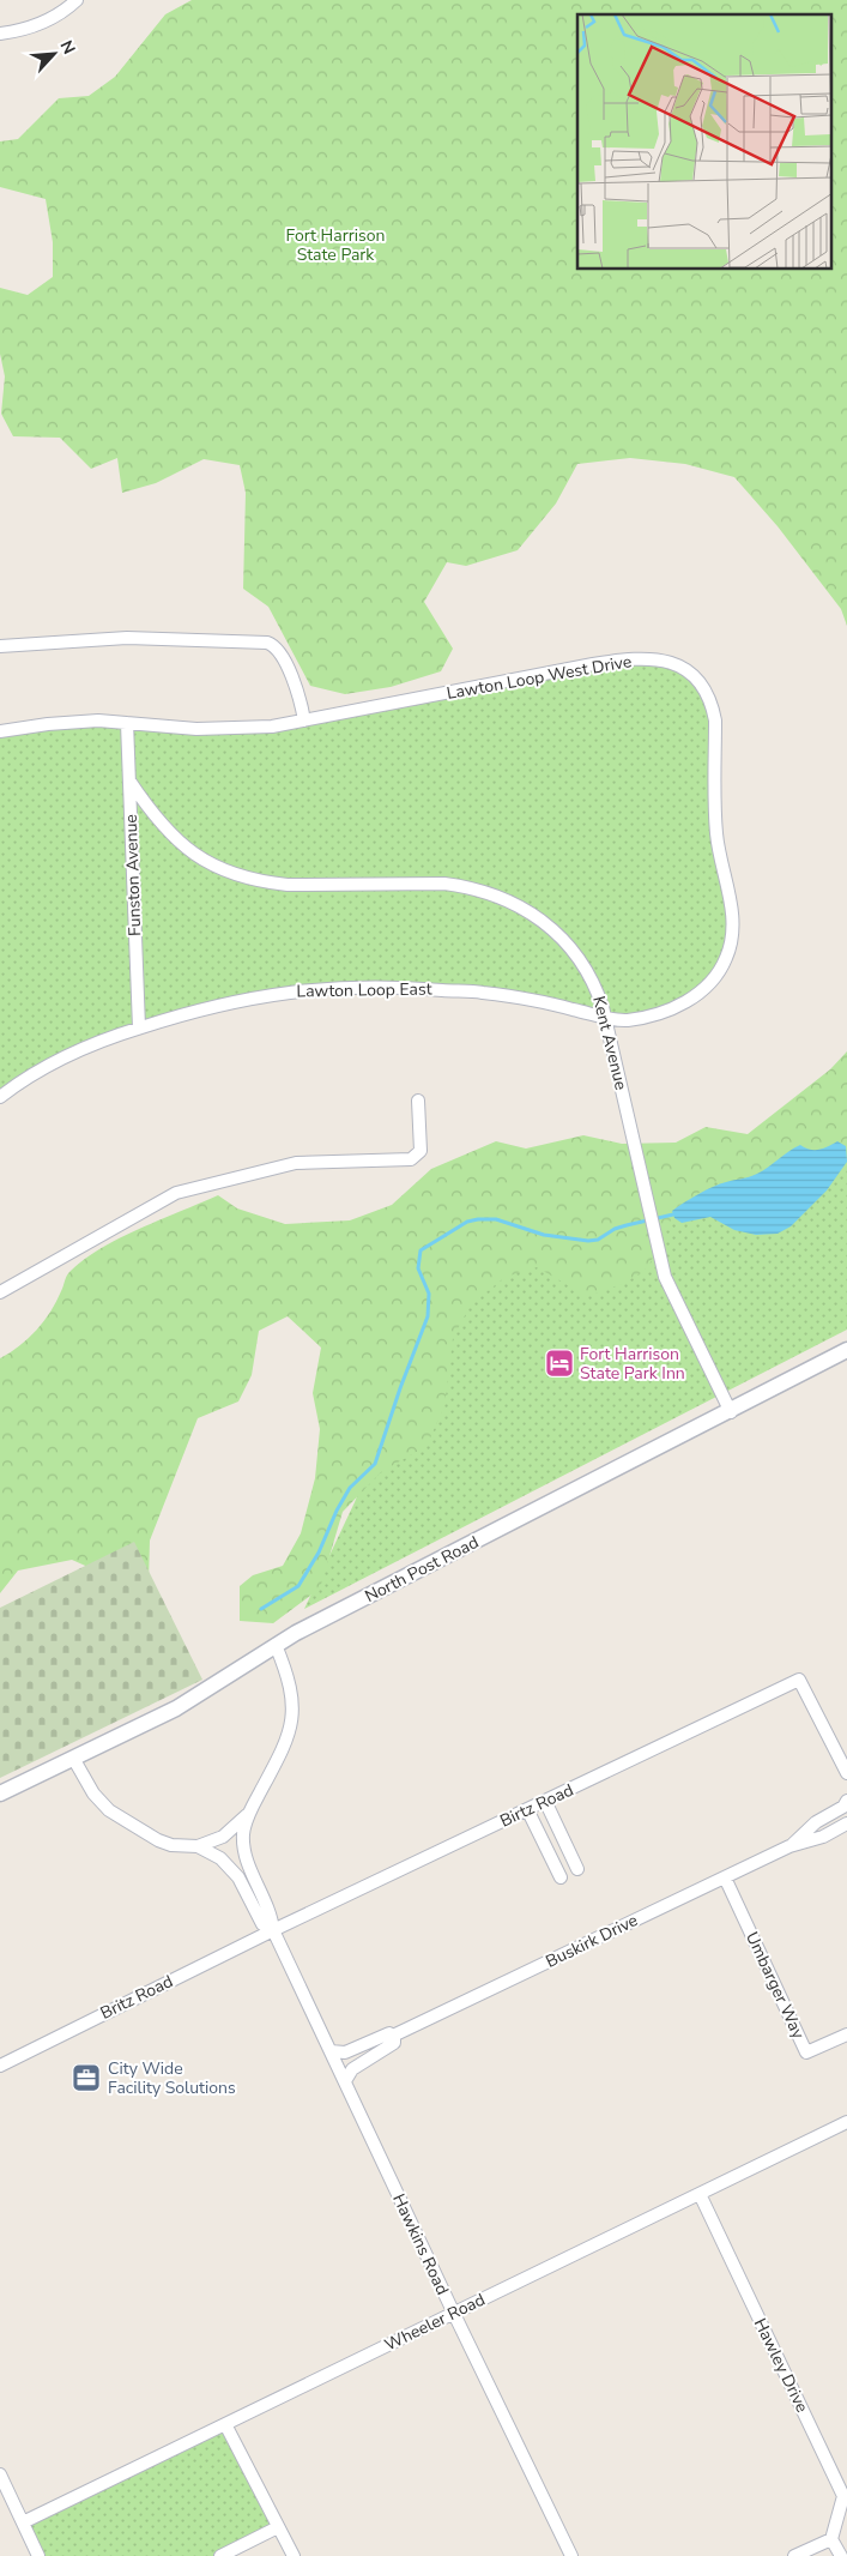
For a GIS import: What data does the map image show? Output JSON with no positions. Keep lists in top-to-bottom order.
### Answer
{
  "streets": {
    "street": [
      "Lawton Loop West Drive",
      "Funston Avenue",
      "Lawton Loop East",
      "Kent Avenue",
      "North Post Road",
      "Birtz Road",
      "Buskirk Drive",
      "Umbarger Way",
      "Britz Road",
      "Hawkins Road",
      "Wheeler Road",
      "Hawley Drive"
    ]
  },
  "crossings": [
    ["Lawton Loop West Drive", "Funston Avenue"],
    ["Lawton Loop West Drive", "Lawton Loop East"],
    ["Lawton Loop West Drive", "Kent Avenue"],
    ["Funston Avenue", "Lawton Loop East"],
    ["Funston Avenue", "Kent Avenue"],
    ["Lawton Loop East", "Kent Avenue"],
    ["Kent Avenue", "North Post Road"],
    ["North Post Road", "Hawkins Road"],
    ["Birtz Road", "Britz Road"],
    ["Birtz Road", "Hawkins Road"],
    ["Buskirk Drive", "Umbarger Way"],
    ["Buskirk Drive", "Hawkins Road"],
    ["Britz Road", "Hawkins Road"],
    ["Hawkins Road", "Wheeler Road"],
    ["Wheeler Road", "Hawley Drive"]
  ],
  "parks": ["Fort Harrison State Park"],
  "places": {
    "hotel": ["Fort Harrison State Park Inn"],
    "office": ["City Wide Facility Solutions"]
  },
  "north": "top right"
}
